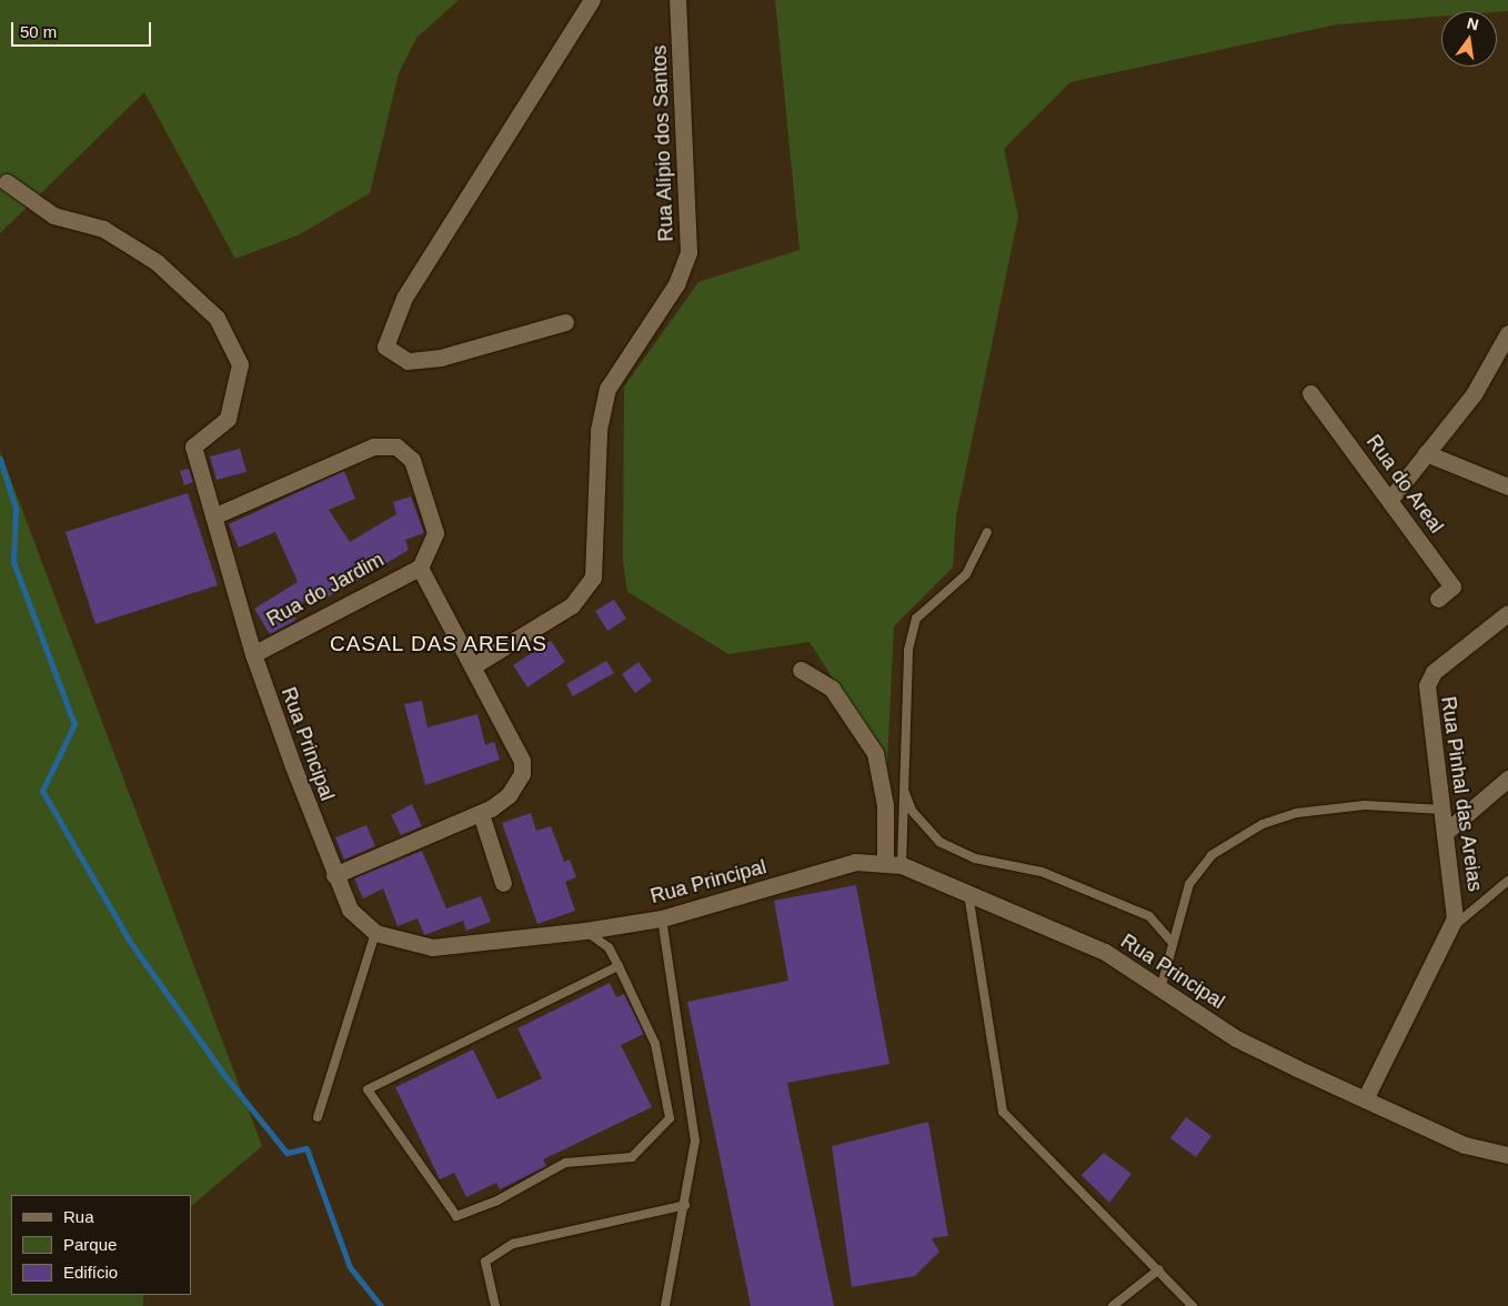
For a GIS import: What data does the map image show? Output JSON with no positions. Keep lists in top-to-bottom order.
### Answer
{
  "streets": {
    "street": [
      "Rua Alípio dos Santos",
      "Rua do Areal",
      "Rua do Jardim",
      "Rua Principal",
      "Rua Pinhal das Areias"
    ]
  },
  "crossings": [
    ["Rua do Jardim", "Rua Principal"],
    ["Rua Principal", "Rua Pinhal das Areias"]
  ],
  "districts": ["CASAL DAS AREIAS"],
  "legend": ["Rua", "Parque", "Edifício"],
  "scale_bar": "50 m",
  "north": "top"
}
